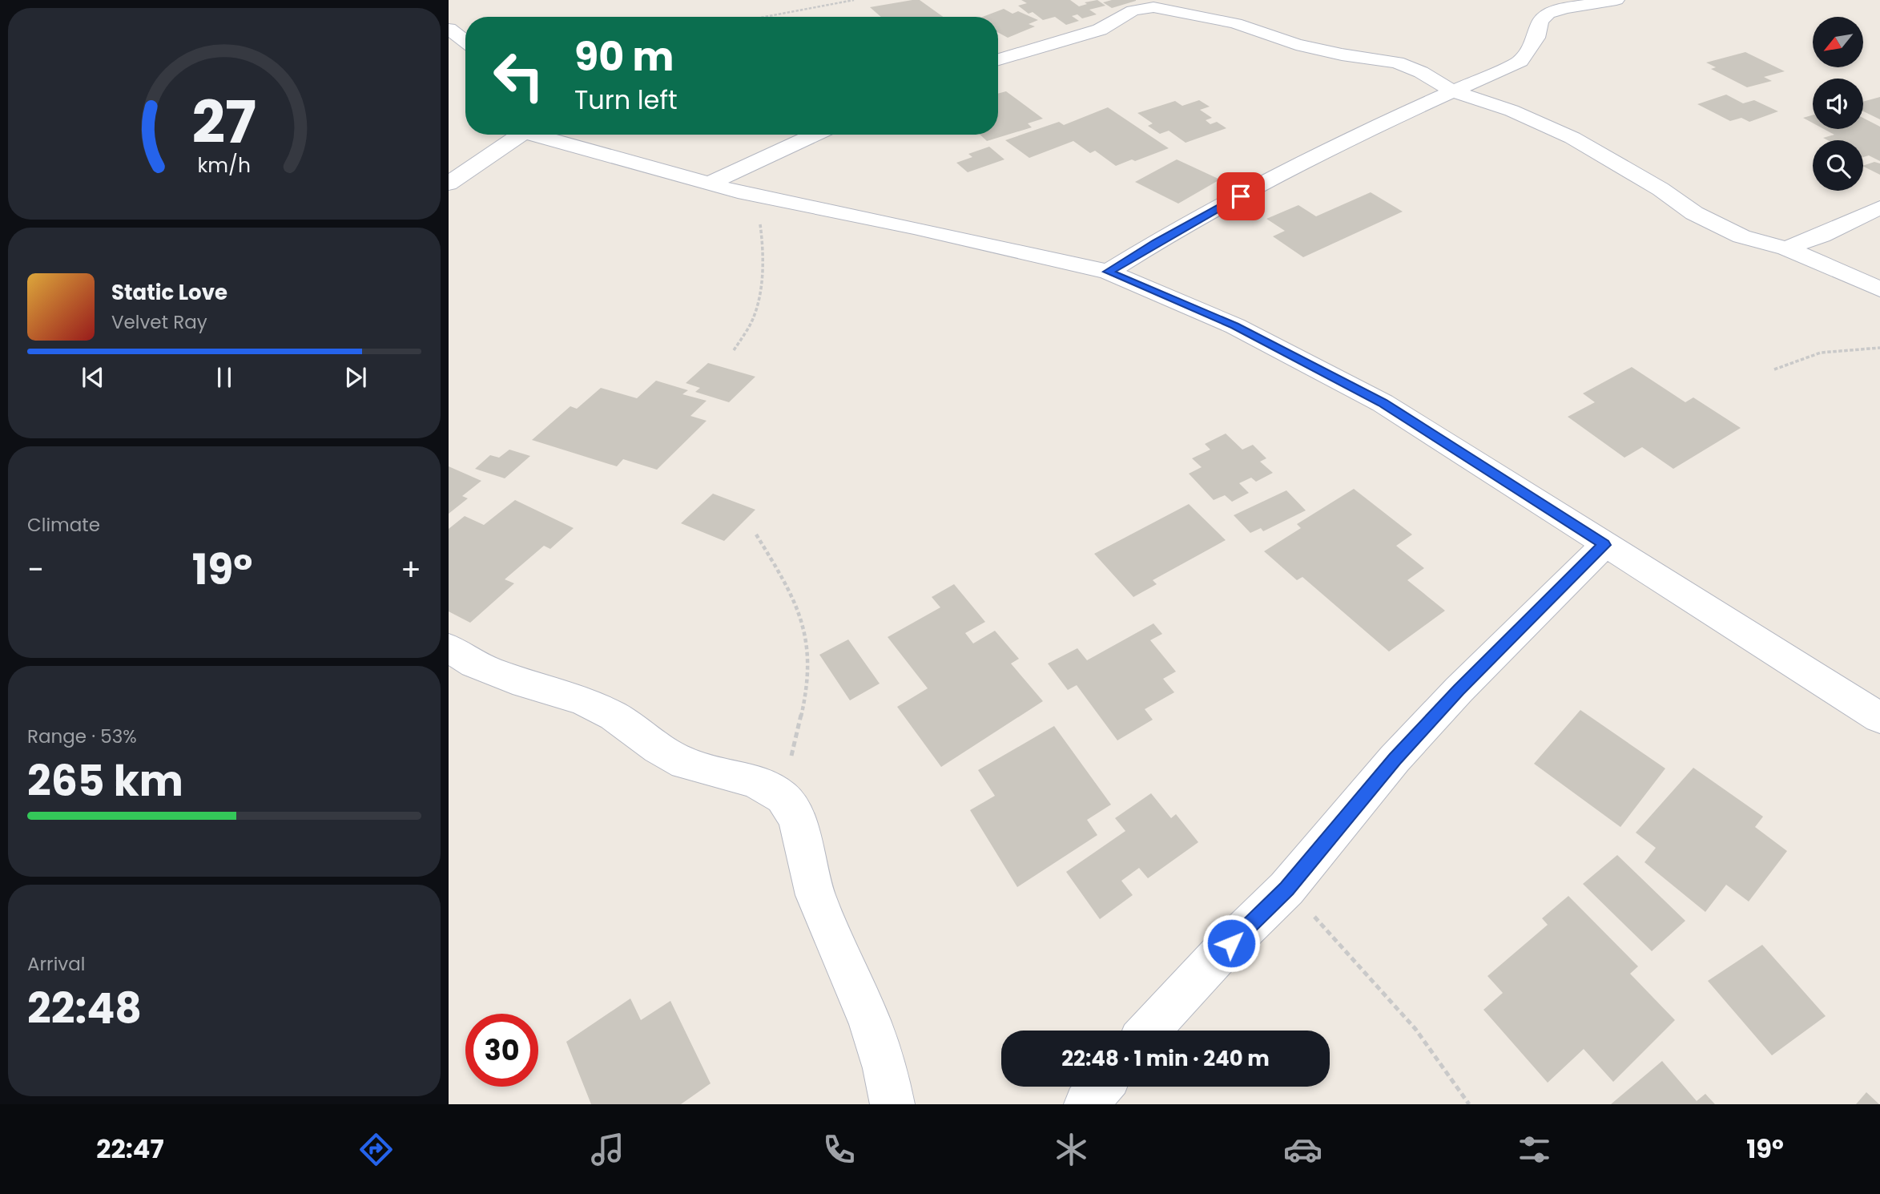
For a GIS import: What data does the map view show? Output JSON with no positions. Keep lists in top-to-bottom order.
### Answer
{
  "north": "bottom left",
  "page": {
    "turn": ["90 m", "Turn left"],
    "song": ["Static Love", "Velvet Ray"],
    "tile": [
      "Climate",
      ["Range · 53%", "265 km"],
      ["Arrival", "22:48"]
    ],
    "heat": ["−", "19°", "+"],
    "limit": "30",
    "trip": "22:48 · 1 min · 240 m",
    "tabs": ["22:47", "19°"],
    "gauge": ["27", "km/h"]
  }
}
